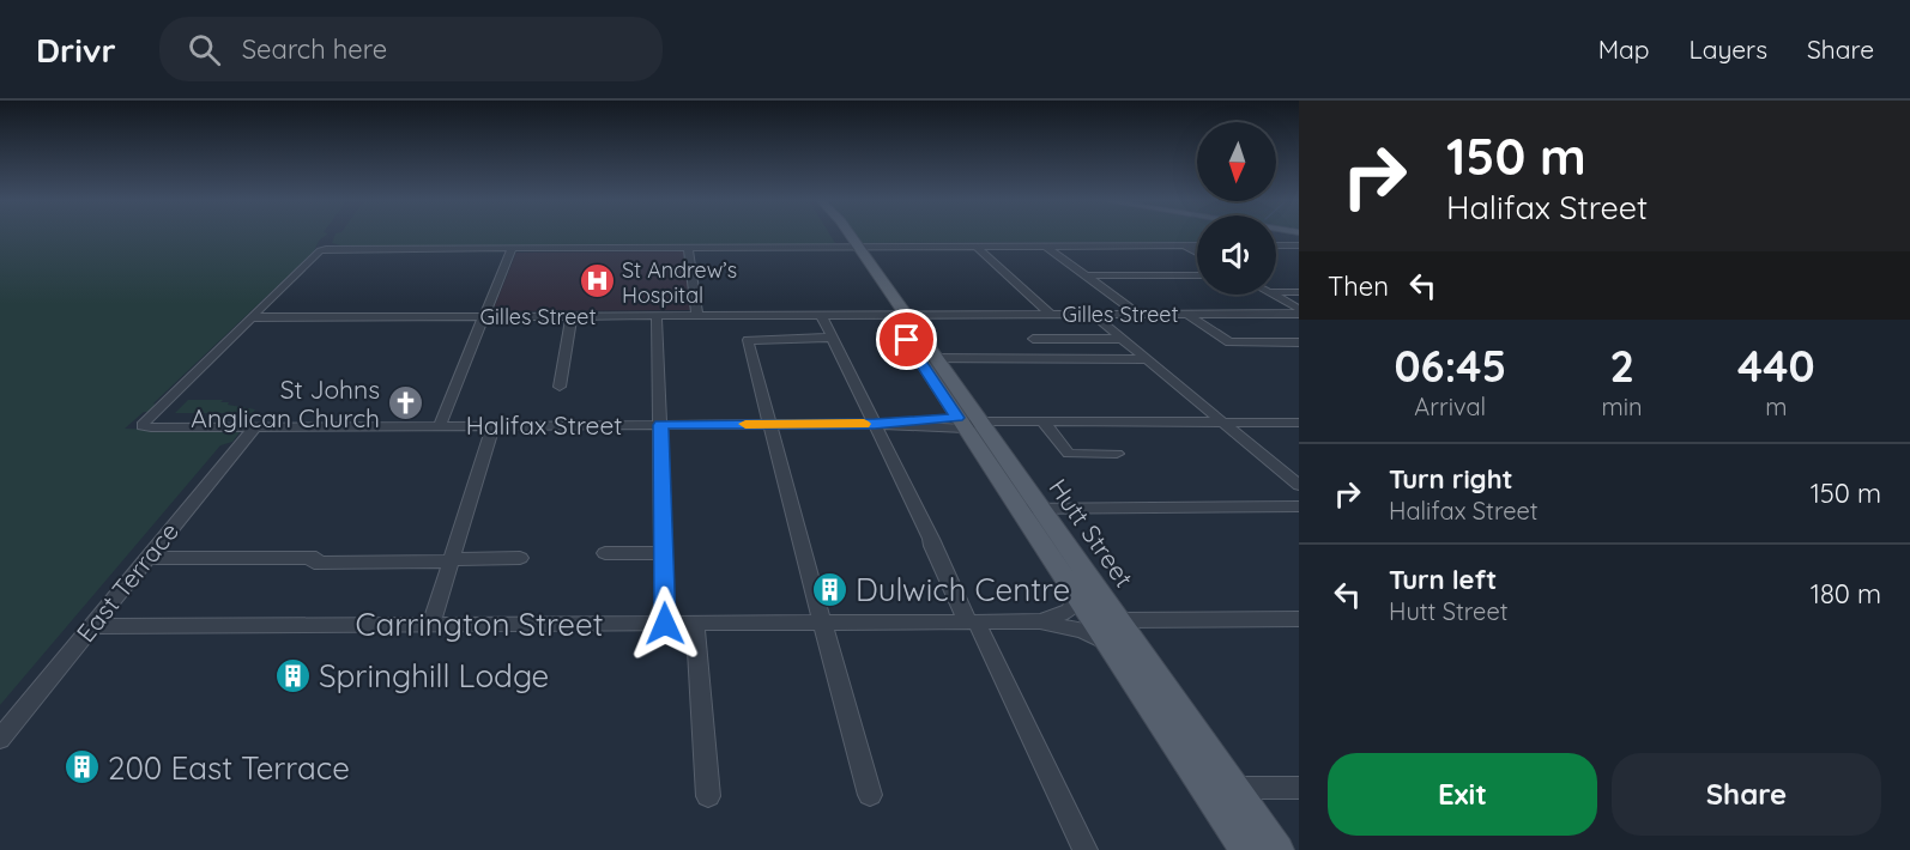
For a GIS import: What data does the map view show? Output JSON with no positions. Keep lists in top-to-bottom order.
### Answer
{
  "streets": {
    "main road": ["Hutt Street"],
    "street": [
      "Gilles Street",
      "Halifax Street",
      "East Terrace",
      "Carrington Street"
    ]
  },
  "crossings": [
    ["Gilles Street", "Hutt Street"],
    ["Halifax Street", "Hutt Street"],
    ["Halifax Street", "East Terrace"],
    ["Hutt Street", "Carrington Street"],
    ["East Terrace", "Carrington Street"]
  ],
  "places": {
    "hospital": ["St Andrew’s Hospital"],
    "church": ["St Johns Anglican Church"],
    "building": ["Dulwich Centre", "Springhill Lodge", "200 East Terrace"]
  },
  "north": "bottom",
  "page": {
    "header": "Drivr",
    "search": "Search here",
    "nav": ["Map", "Layers", "Share"],
    "turn": ["150 m", "Halifax Street"],
    "then": "Then",
    "eta": [
      "06:45",
      "Arrival",
      "2",
      "min",
      "440",
      "m"
    ],
    "list": [
      {
        "name": "Turn right",
        "note": "Halifax Street",
        "value": "150 m"
      },
      {
        "name": "Turn left",
        "note": "Hutt Street",
        "value": "180 m"
      }
    ],
    "buttons": ["Exit", "Share"]
  }
}
